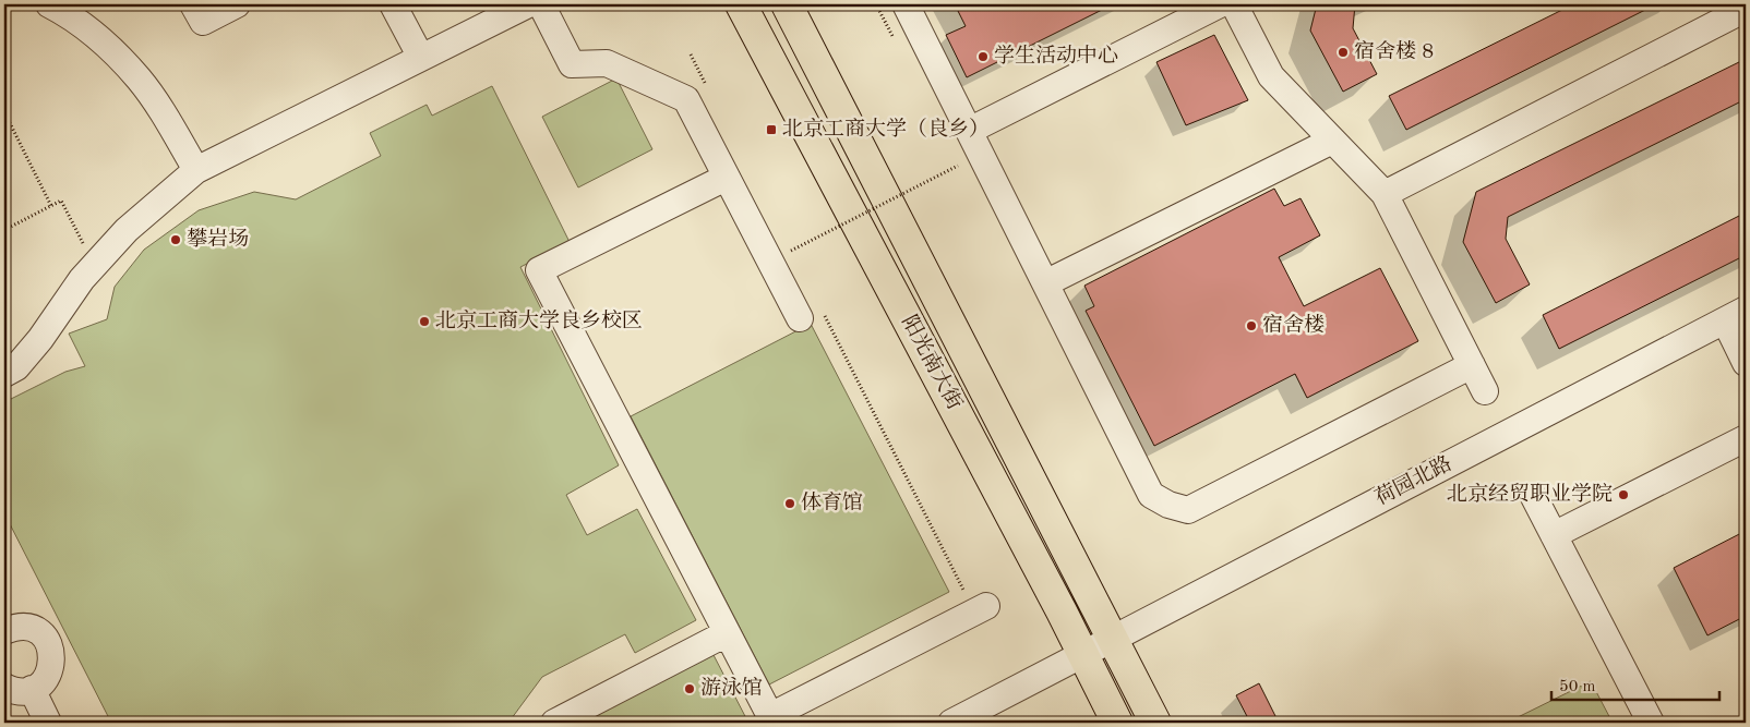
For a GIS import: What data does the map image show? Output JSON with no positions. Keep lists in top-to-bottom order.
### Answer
{
  "streets": {
    "main road": ["阳光南大街"],
    "street": ["荷园北路"]
  },
  "crossings": [
    ["阳光南大街", "荷园北路"]
  ],
  "places": {
    "other": [
      "宿舍楼 8",
      "学生活动中心",
      "攀岩场",
      "北京工商大学良乡校区",
      "宿舍楼",
      "北京经贸职业学院",
      "体育馆",
      "游泳馆"
    ],
    "transit": ["北京工商大学（良乡）"]
  },
  "scale_bar": "50 m"
}
